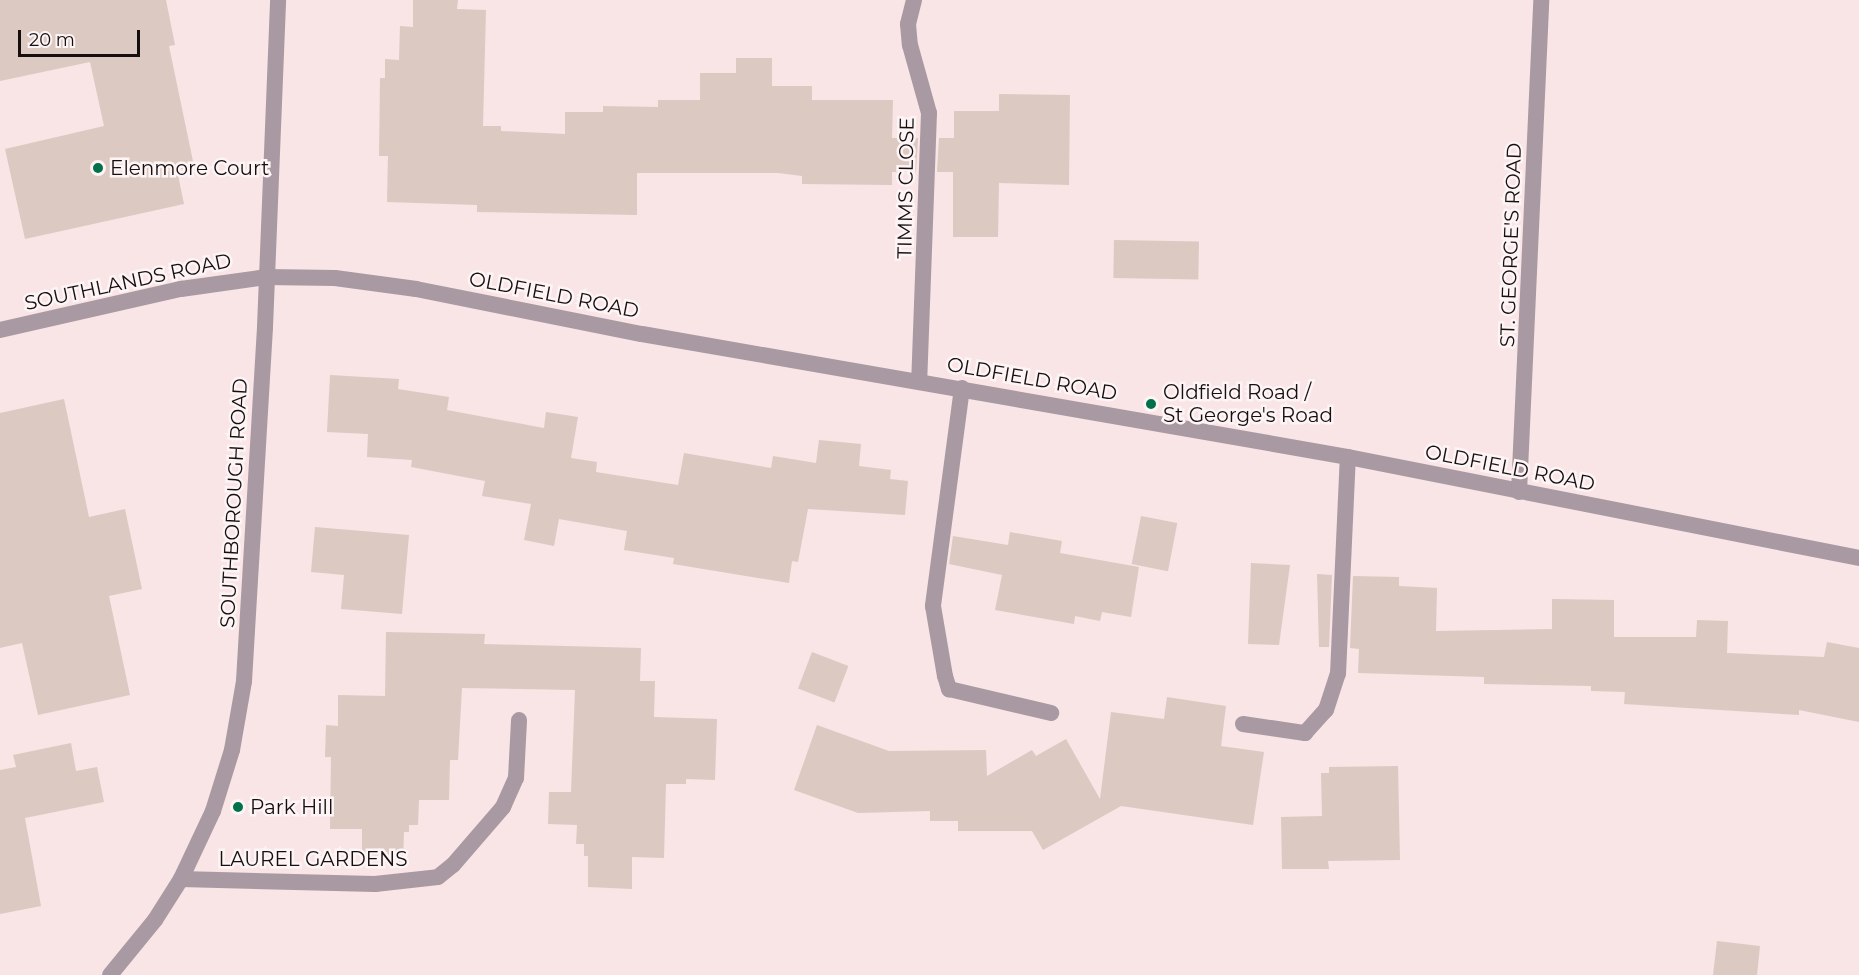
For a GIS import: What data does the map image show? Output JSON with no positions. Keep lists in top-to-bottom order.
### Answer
{
  "streets": {
    "street": [
      "TIMMS CLOSE",
      "ST. GEORGE'S ROAD",
      "SOUTHLANDS ROAD",
      "OLDFIELD ROAD",
      "SOUTHBOROUGH ROAD",
      "LAUREL GARDENS"
    ]
  },
  "crossings": [
    ["TIMMS CLOSE", "OLDFIELD ROAD"],
    ["ST. GEORGE'S ROAD", "OLDFIELD ROAD"],
    ["SOUTHLANDS ROAD", "OLDFIELD ROAD"],
    ["SOUTHLANDS ROAD", "SOUTHBOROUGH ROAD"],
    ["OLDFIELD ROAD", "SOUTHBOROUGH ROAD"],
    ["SOUTHBOROUGH ROAD", "LAUREL GARDENS"]
  ],
  "places": ["Elenmore Court", "Oldfield Road / St George's Road", "Park Hill"],
  "scale_bar": "20 m"
}
